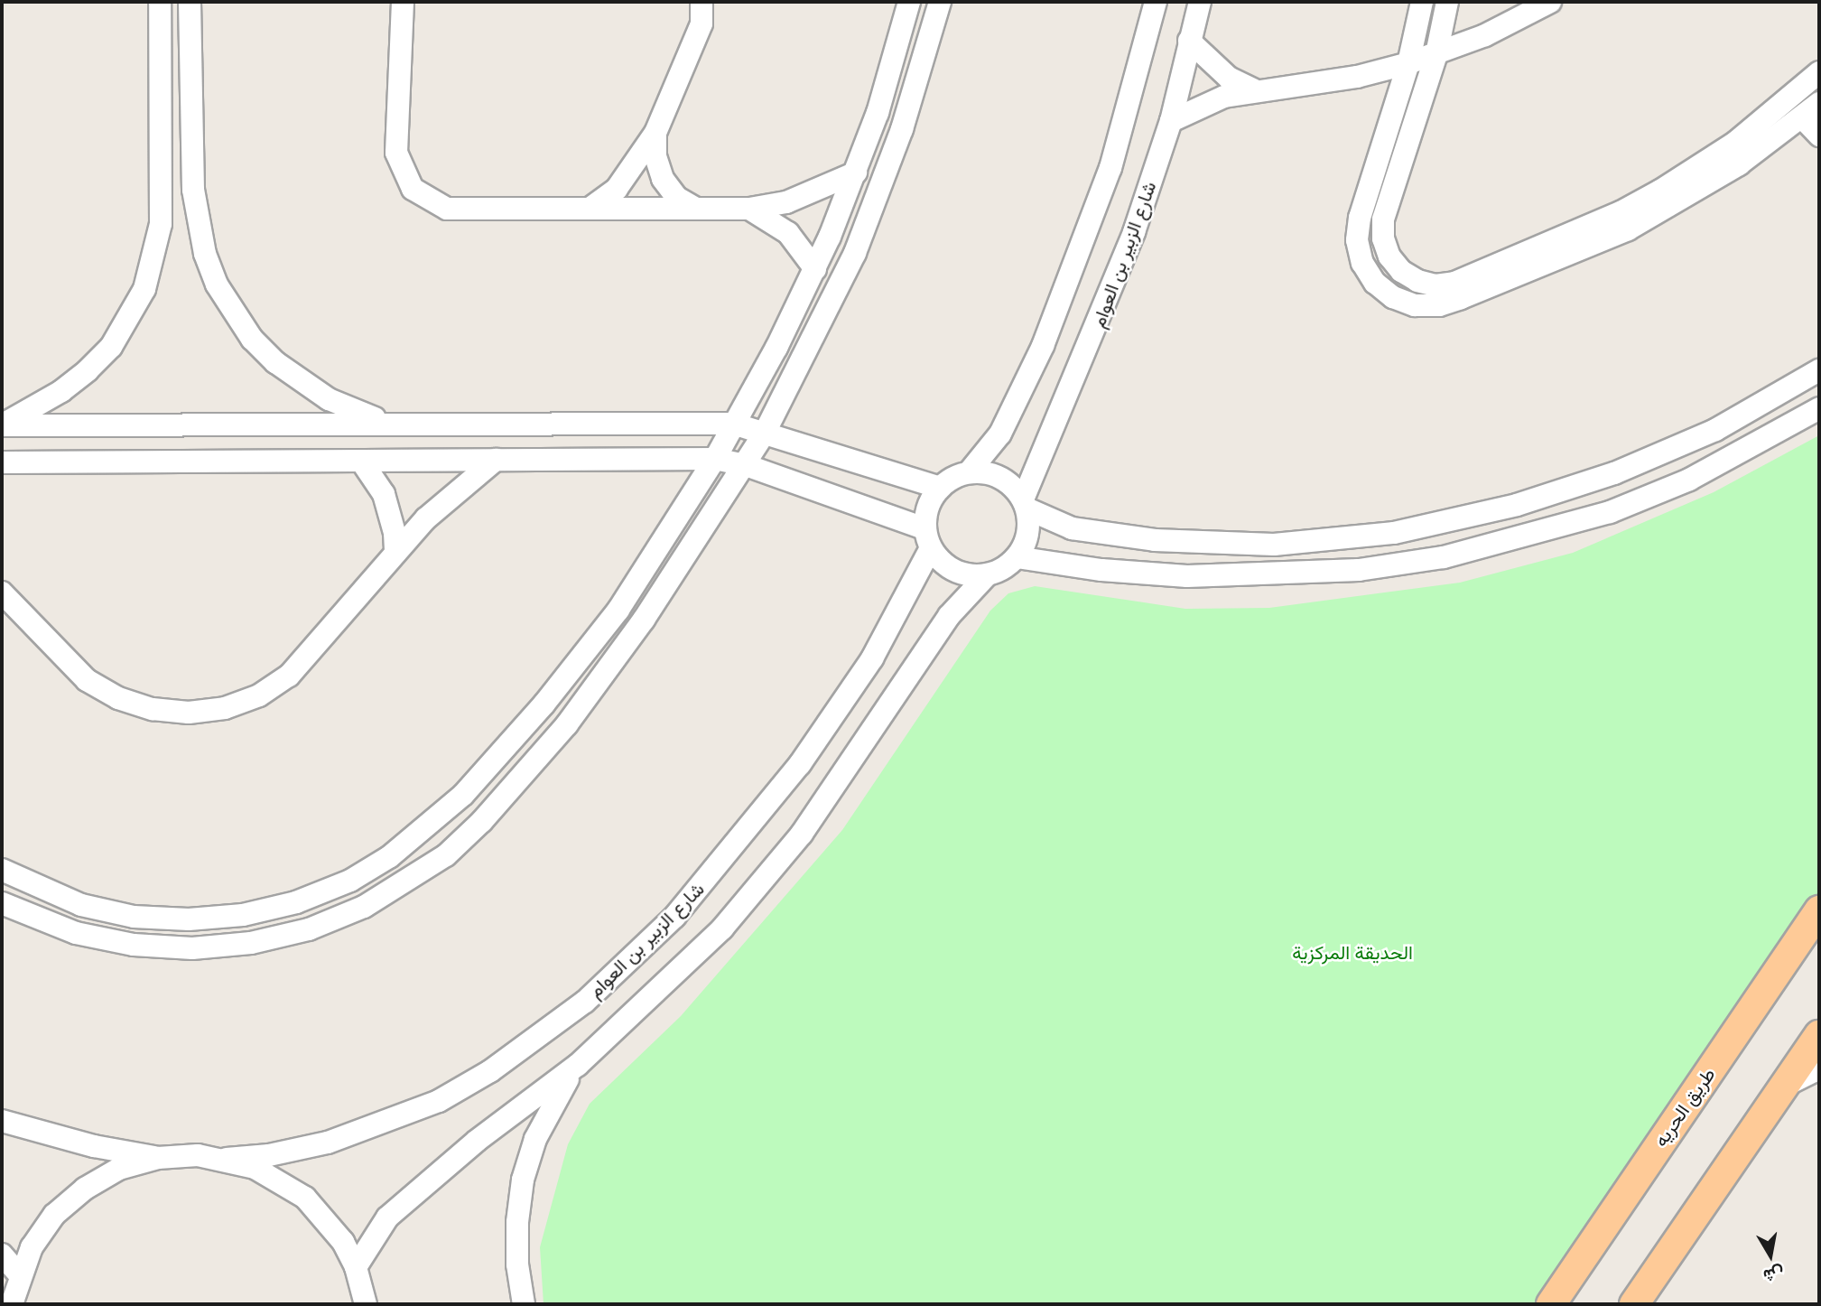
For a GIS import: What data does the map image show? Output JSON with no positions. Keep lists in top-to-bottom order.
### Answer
{
  "streets": {
    "main road": ["طريق الحريه"],
    "street": ["شارع الزبير بن العوام"]
  },
  "parks": ["الحديقة المركزية"],
  "north": "bottom"
}
